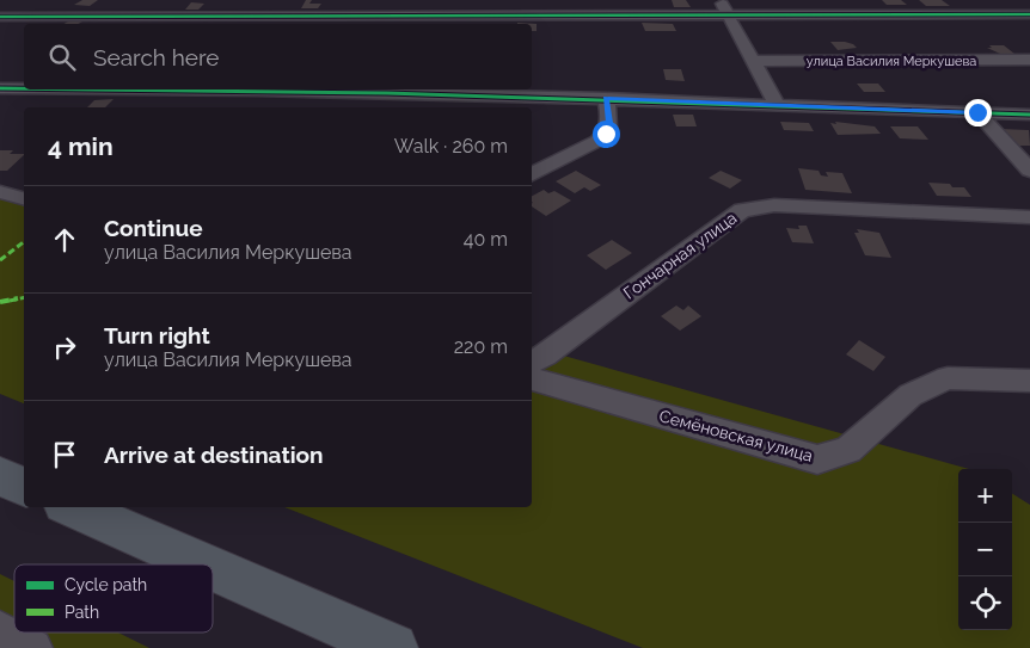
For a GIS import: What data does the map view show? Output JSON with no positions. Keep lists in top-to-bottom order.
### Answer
{
  "streets": {
    "street": ["улица Василия Меркушева", "Гончарная улица", "Семёновская улица"]
  },
  "legend": ["Cycle path", "Path"],
  "page": {
    "search": "Search here",
    "heading": ["4 min", "Walk · 260 m"],
    "list": [
      ["Continue", "улица Василия Меркушева", "40 m"],
      ["Turn right", "улица Василия Меркушева", "220 m"],
      "Arrive at destination"
    ],
    "map_buttons": ["+", "−"]
  }
}
